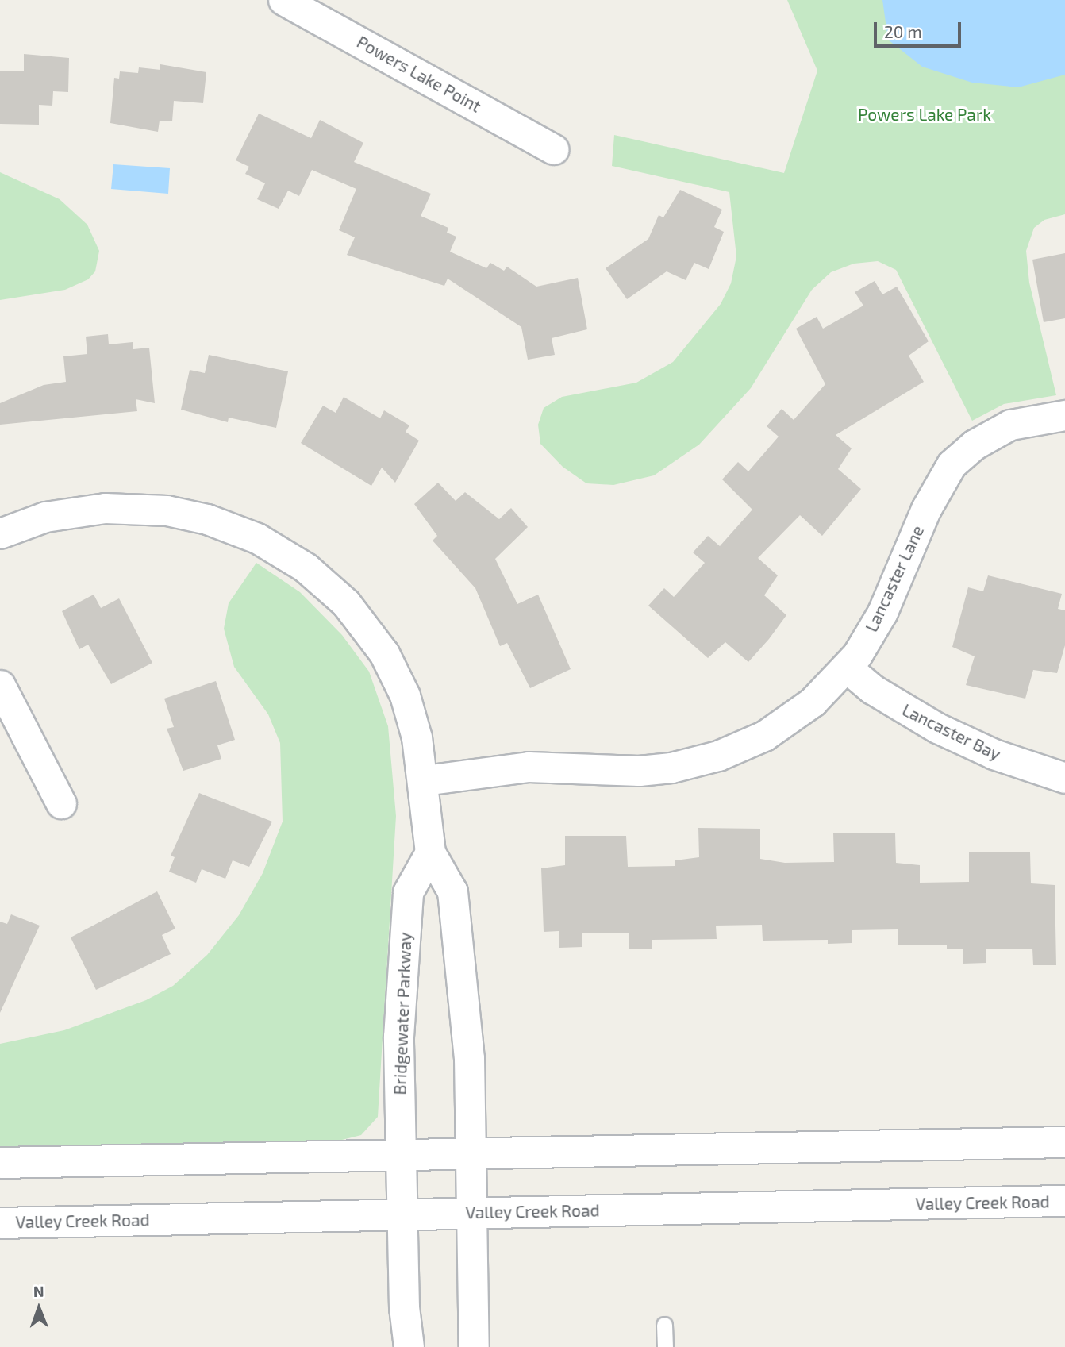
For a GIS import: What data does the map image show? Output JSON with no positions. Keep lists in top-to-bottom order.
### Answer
{
  "streets": {
    "main road": ["Valley Creek Road"],
    "street": [
      "Powers Lake Point",
      "Lancaster Lane",
      "Lancaster Bay",
      "Bridgewater Parkway"
    ]
  },
  "crossings": [
    ["Lancaster Lane", "Lancaster Bay"],
    ["Bridgewater Parkway", "Valley Creek Road"]
  ],
  "parks": ["Powers Lake Park"],
  "scale_bar": "20 m",
  "north": "top"
}
